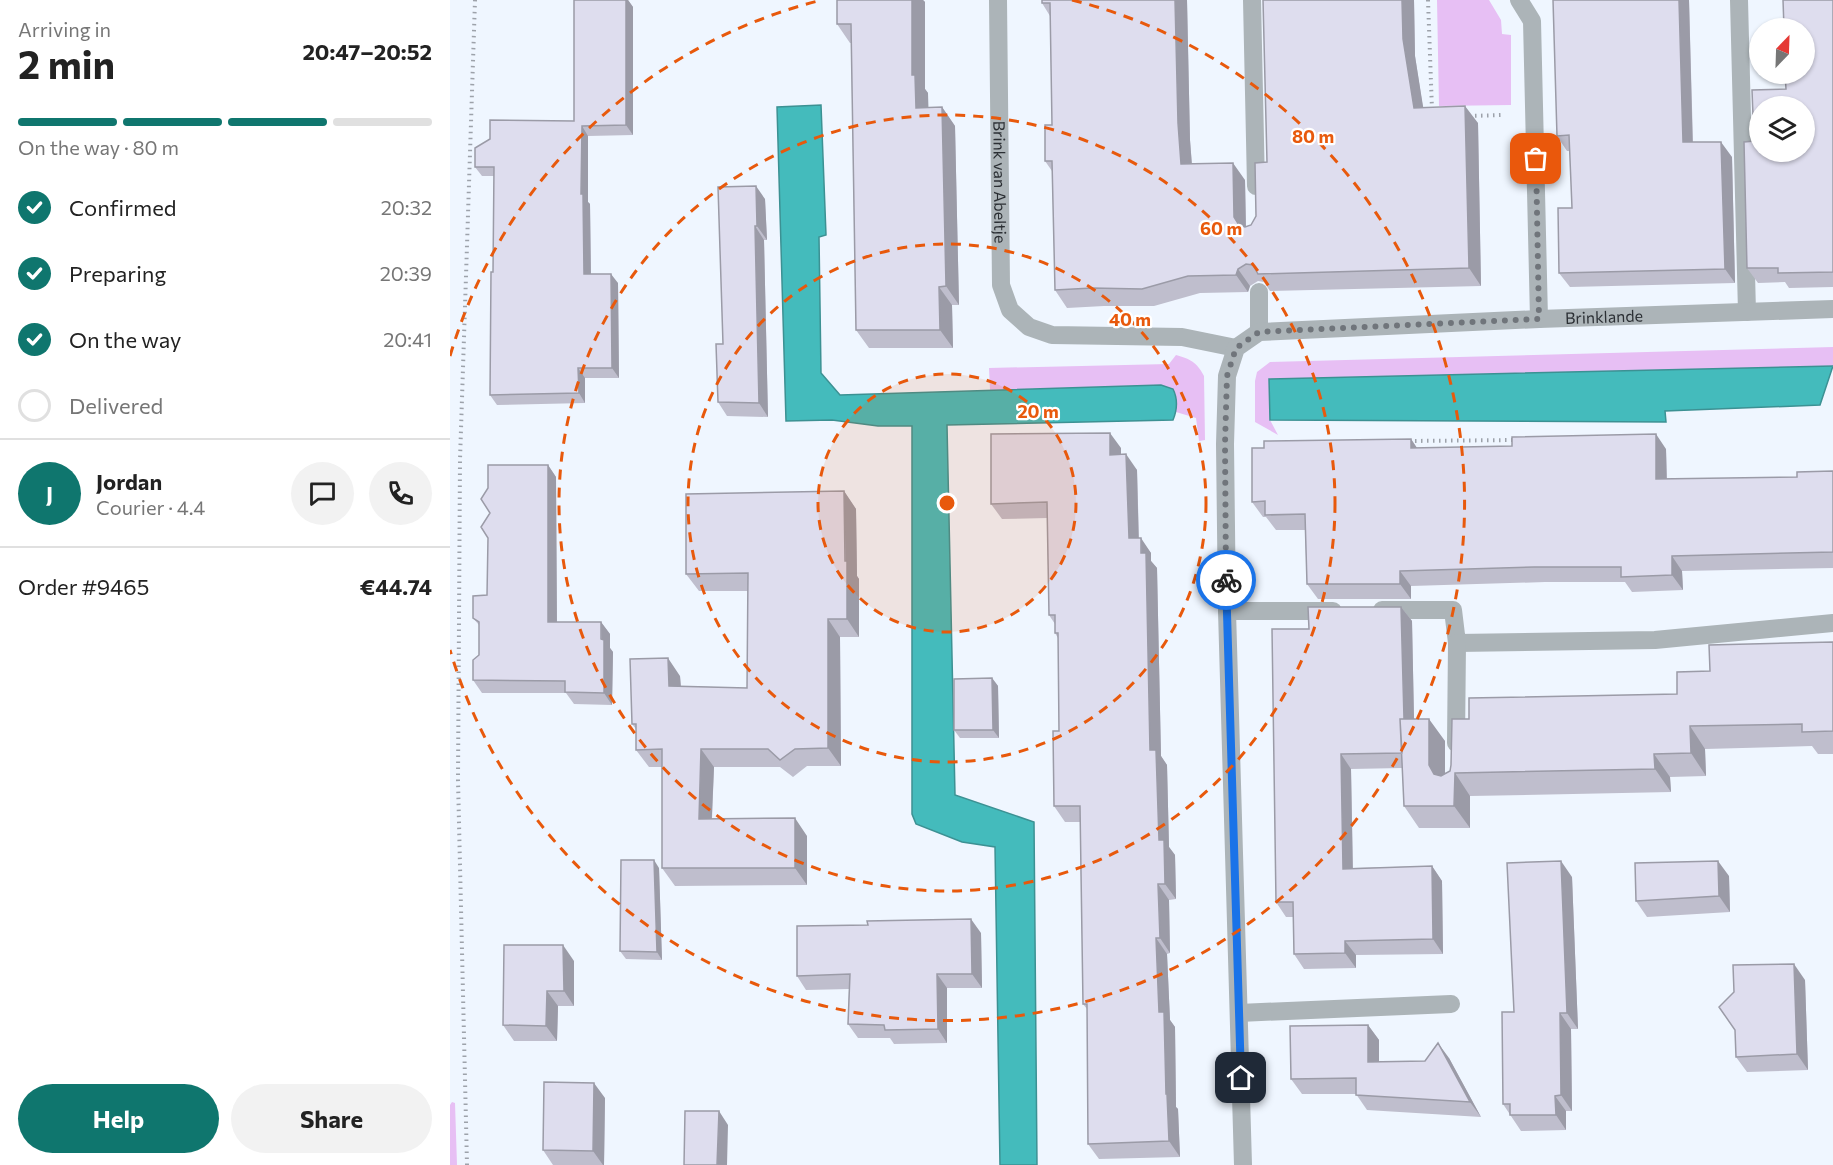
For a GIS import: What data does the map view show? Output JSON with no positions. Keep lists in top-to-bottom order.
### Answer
{
  "streets": {
    "street": ["Brink van Abeltje", "Brinklande"]
  },
  "north": "top right",
  "page": {
    "heading": ["2 min", "Arriving in", "20:47–20:52"],
    "panel": [
      "Jordan",
      "Courier · 4.4",
      "Order #9465",
      "€44.74"
    ],
    "bar": "On the way · 80 m",
    "list": [
      ["Confirmed", "20:32"],
      ["Preparing", "20:39"],
      ["On the way", "20:41"],
      "Delivered"
    ],
    "round": "J",
    "buttons": ["Help", "Share"]
  },
  "rings": [
    "80 m",
    "60 m",
    "40 m",
    "20 m"
  ]
}
